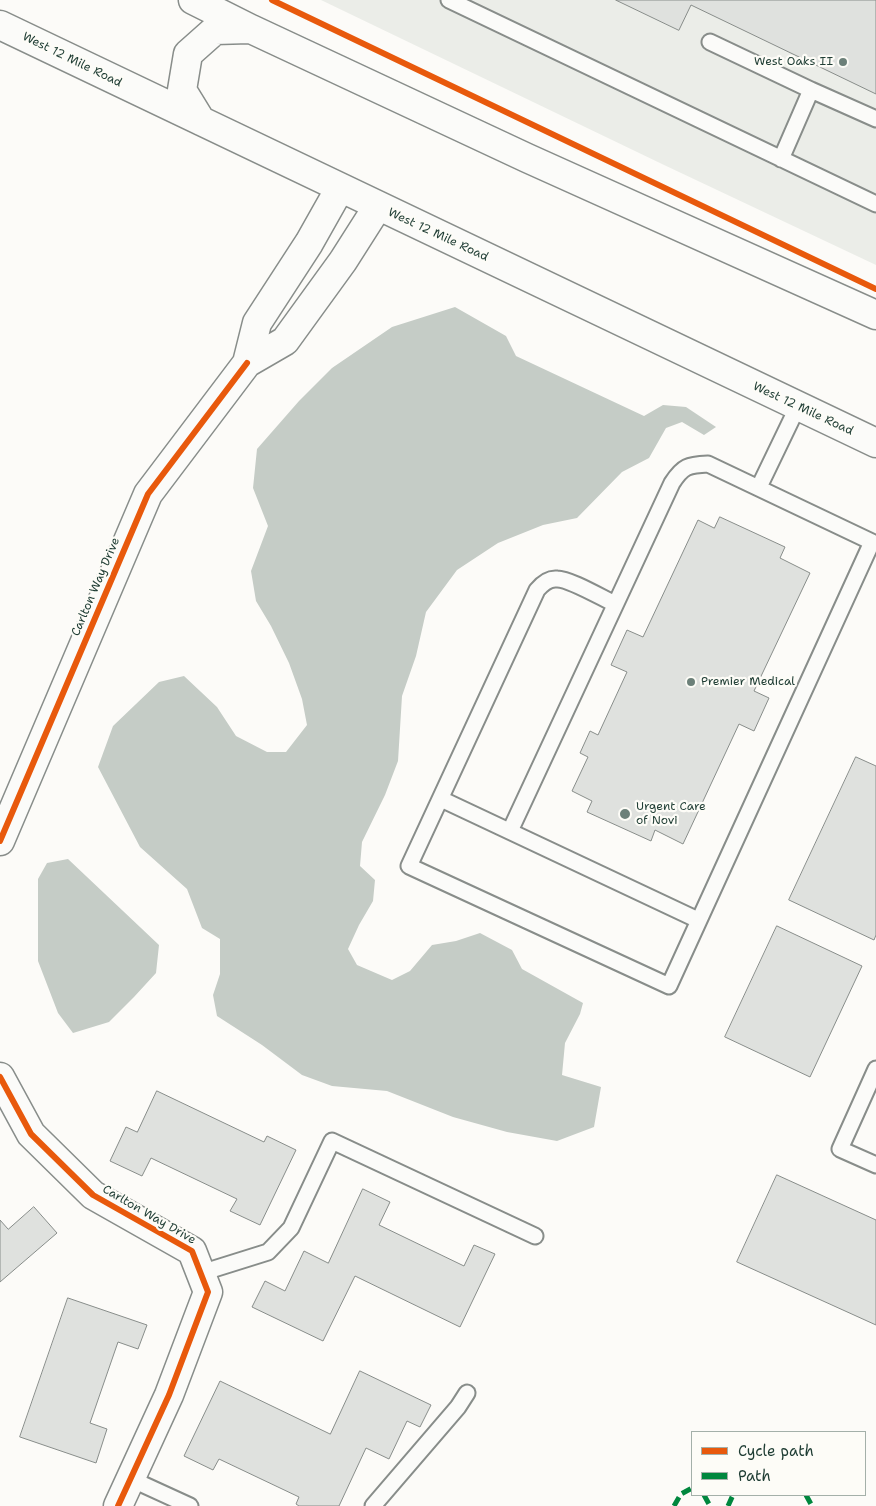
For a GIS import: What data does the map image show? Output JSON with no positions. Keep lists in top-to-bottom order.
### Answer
{
  "streets": {
    "main road": ["West 12 Mile Road", "Carlton Way Drive"]
  },
  "crossings": [
    ["West 12 Mile Road", "Carlton Way Drive"]
  ],
  "places": ["West Oaks II", "Premier Medical", "Urgent Care of Novi"],
  "legend": ["Cycle path", "Path"]
}
